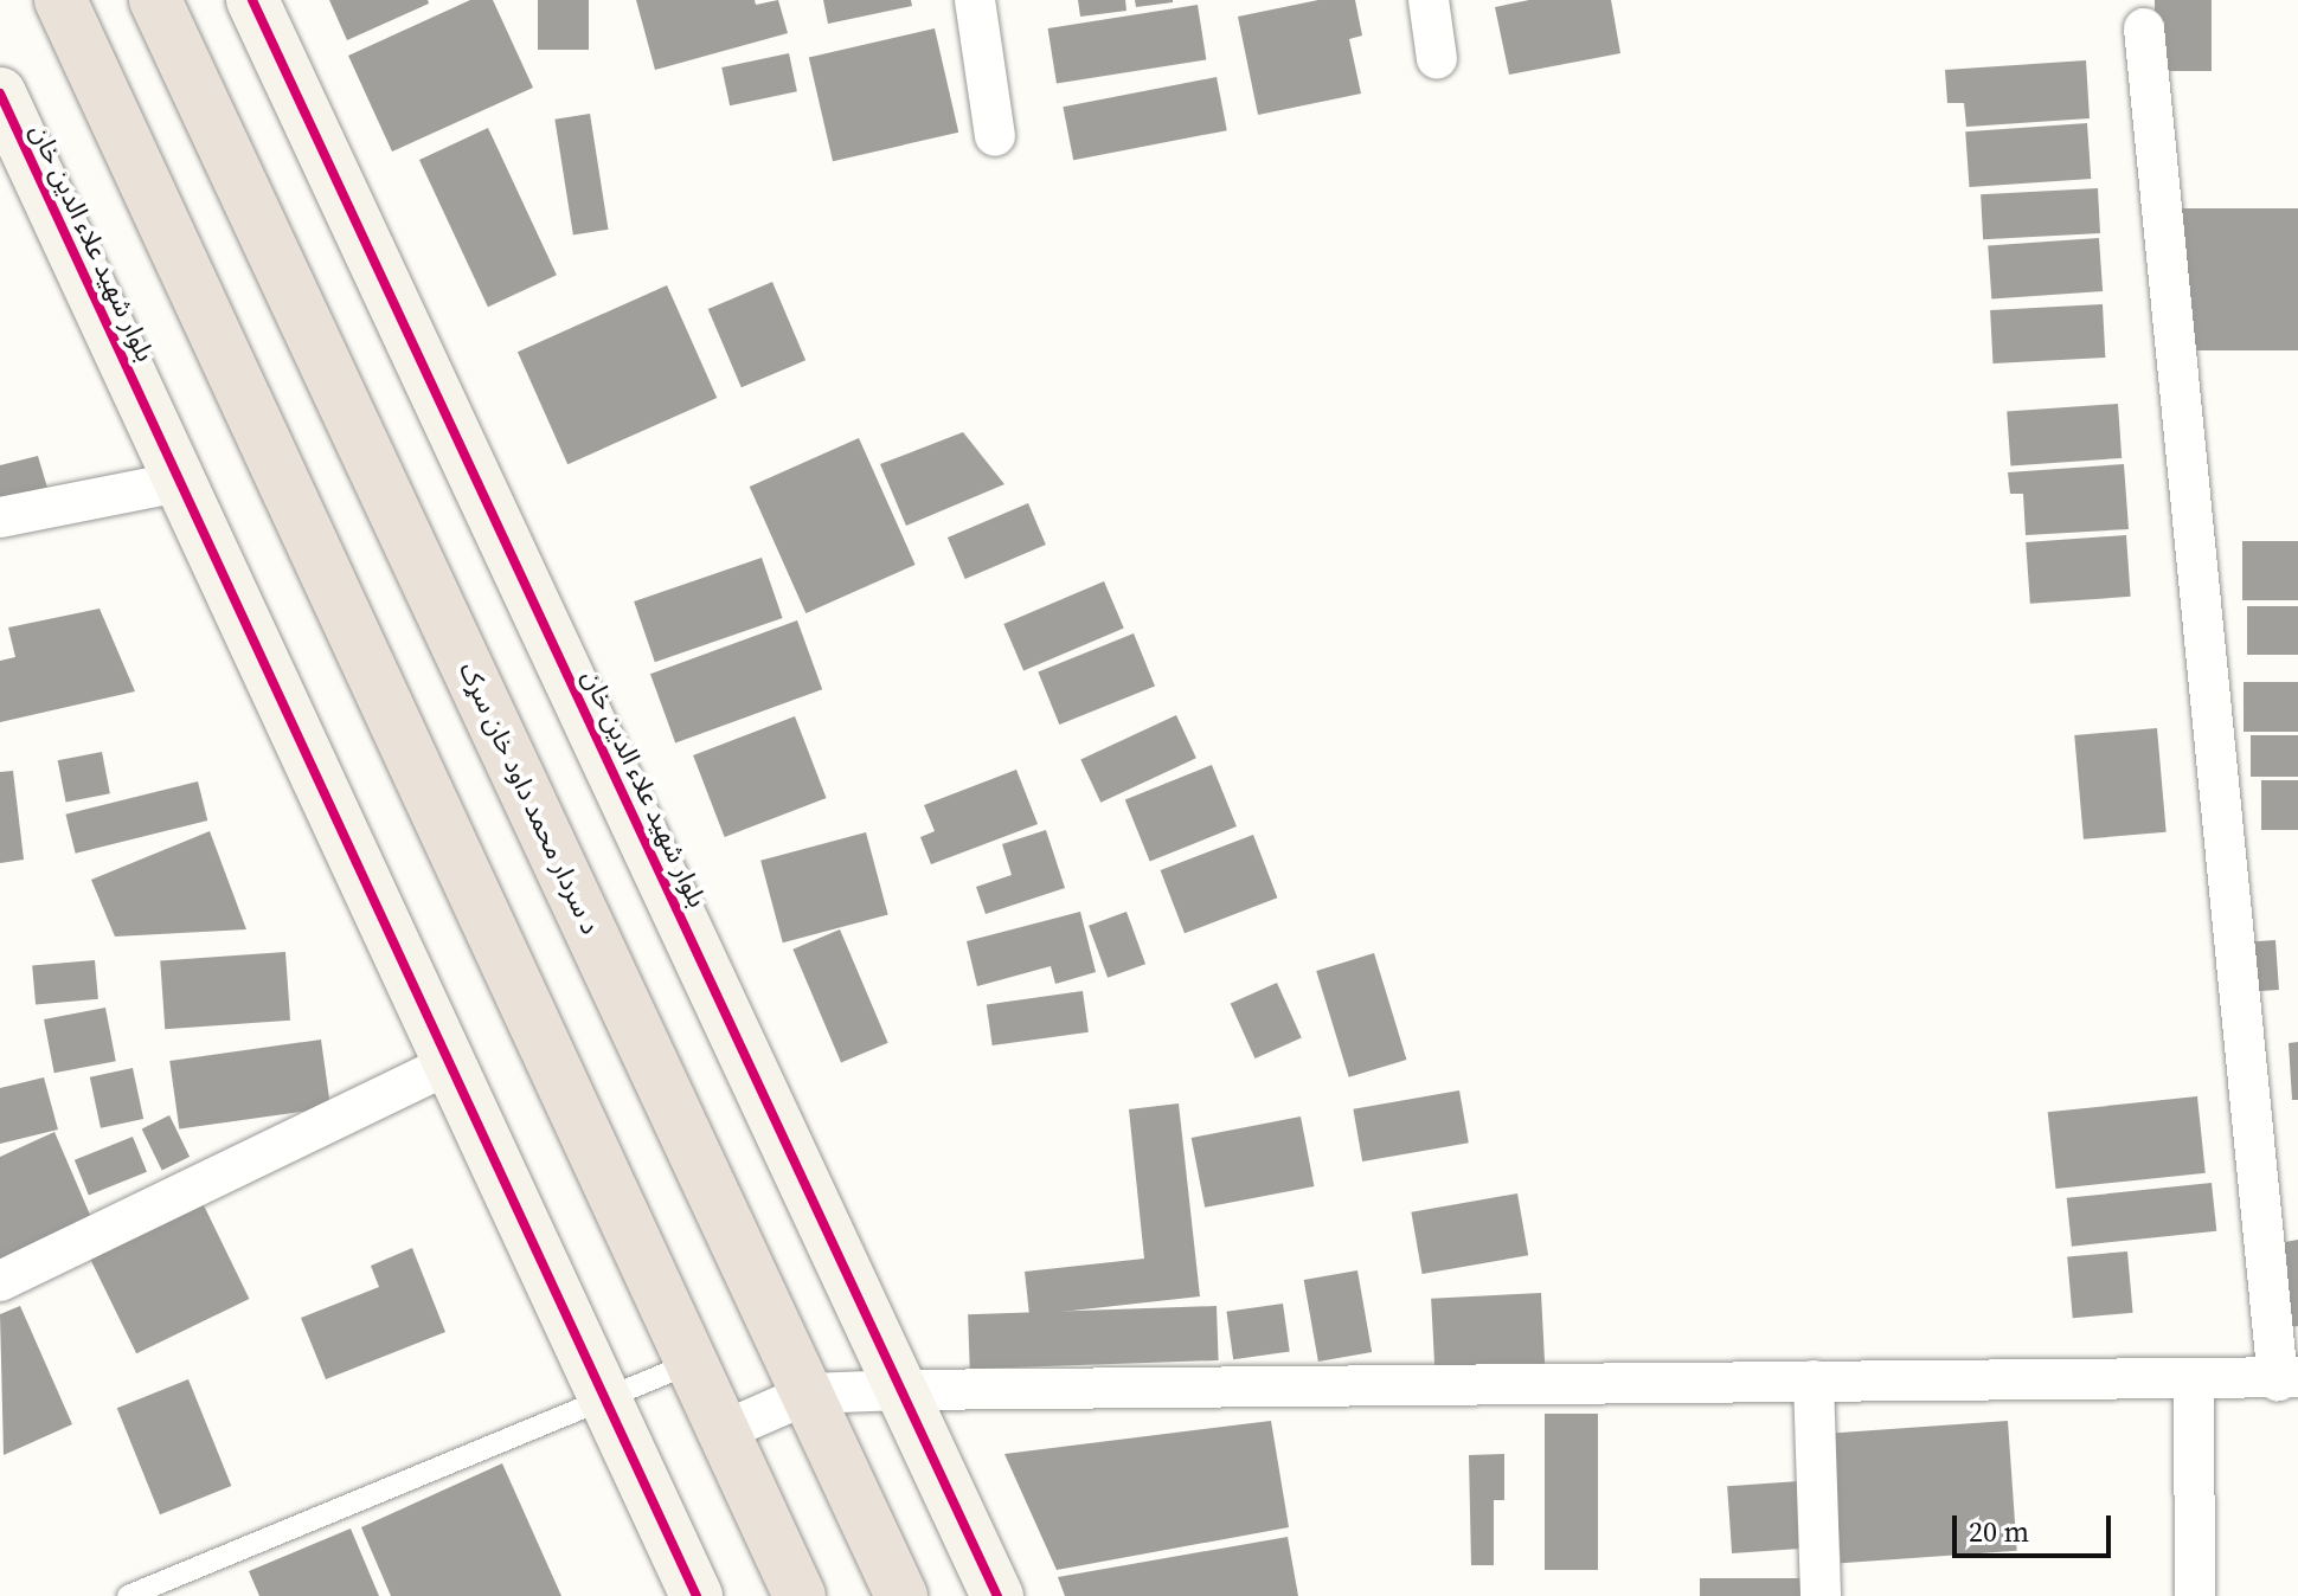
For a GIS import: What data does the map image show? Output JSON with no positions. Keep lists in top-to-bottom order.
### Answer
{
  "streets": {
    "highway": ["د سردار محمد داود خان سړک"],
    "street": ["بلوار شهید علاء الدین خان"]
  },
  "scale_bar": "20 m"
}
